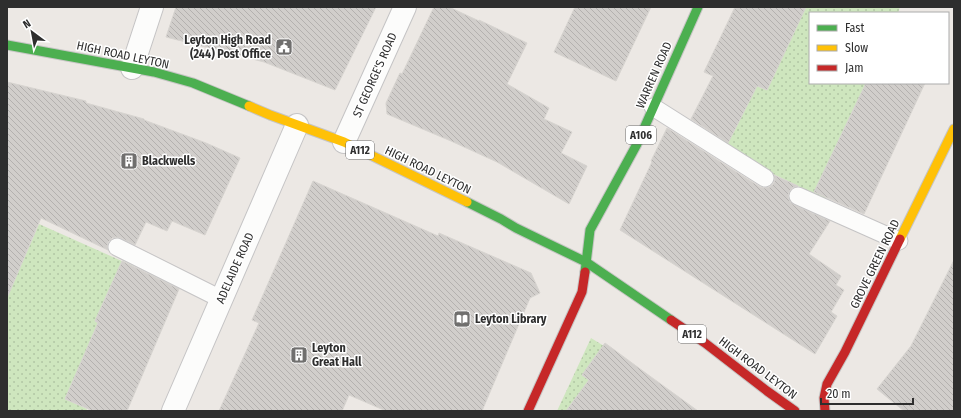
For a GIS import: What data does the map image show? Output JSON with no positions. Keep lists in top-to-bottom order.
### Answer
{
  "streets": {
    "main road": [
      "HIGH ROAD LEYTON",
      "WARREN ROAD",
      "A106",
      "A112",
      "GROVE GREEN ROAD"
    ],
    "street": ["ST GEORGE'S ROAD", "ADELAIDE ROAD"]
  },
  "crossings": [
    ["HIGH ROAD LEYTON", "ST GEORGE'S ROAD"],
    ["HIGH ROAD LEYTON", "WARREN ROAD"],
    ["HIGH ROAD LEYTON", "A106"],
    ["HIGH ROAD LEYTON", "ADELAIDE ROAD"],
    ["WARREN ROAD", "A106"]
  ],
  "places": {
    "public building": ["Leyton High Road (244) Post Office"],
    "building": ["Blackwells", "Leyton Great Hall"],
    "library": ["Leyton Library"]
  },
  "legend": ["Fast", "Slow", "Jam"],
  "scale_bar": "20 m",
  "north": "top left"
}
